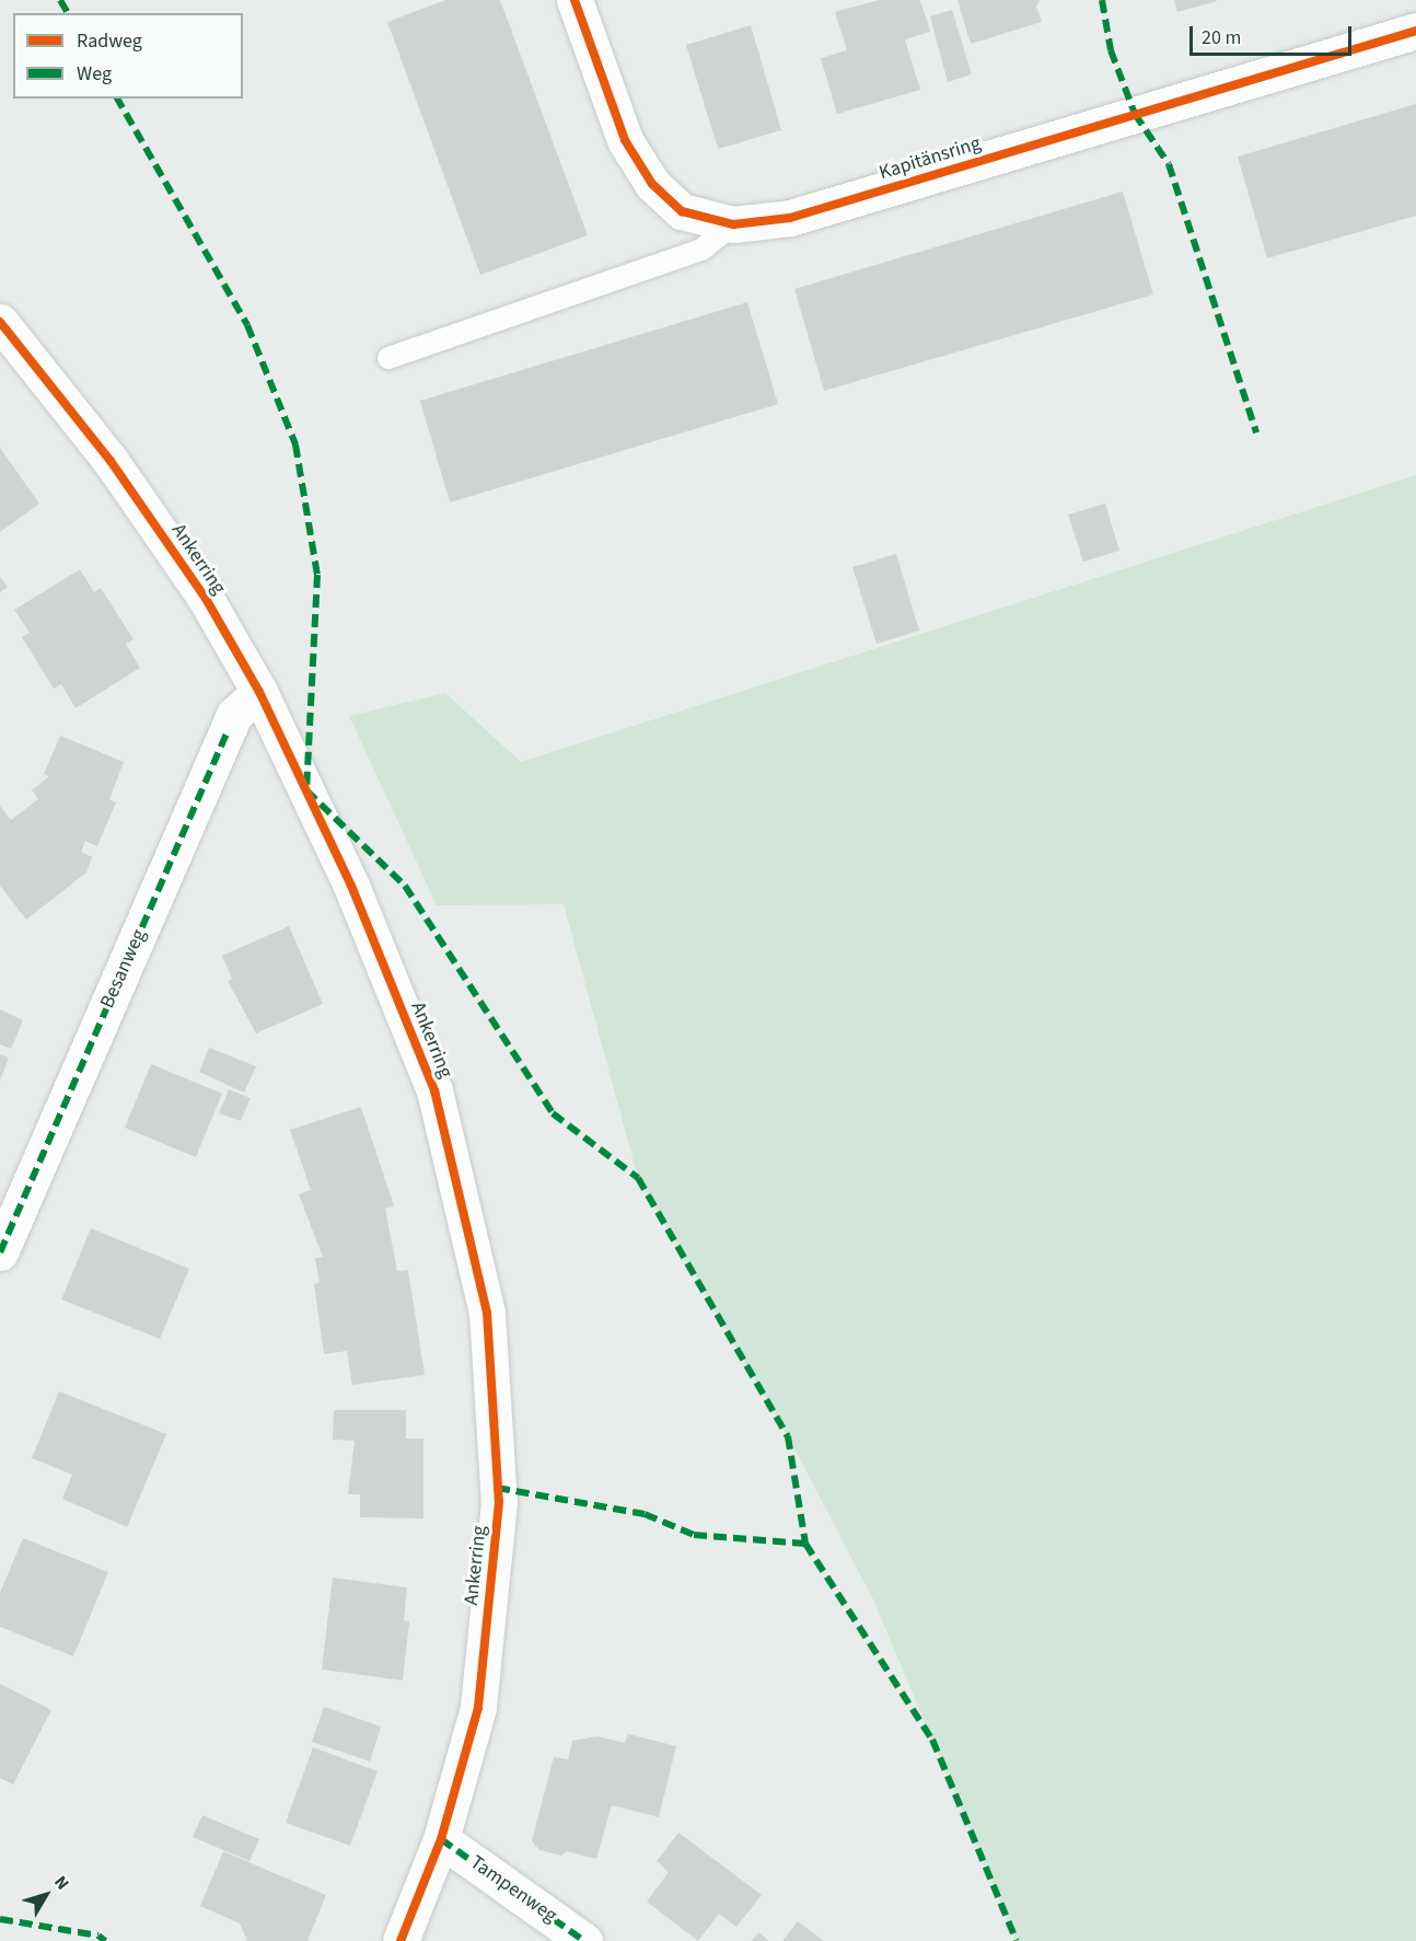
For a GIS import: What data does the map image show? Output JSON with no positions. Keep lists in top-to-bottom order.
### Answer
{
  "streets": {
    "street": [
      "Kapitänsring",
      "Ankerring",
      "Besanweg",
      "Tampenweg"
    ]
  },
  "crossings": [
    ["Ankerring", "Besanweg"],
    ["Ankerring", "Tampenweg"]
  ],
  "legend": ["Radweg", "Weg"],
  "scale_bar": "20 m",
  "north": "top right"
}
